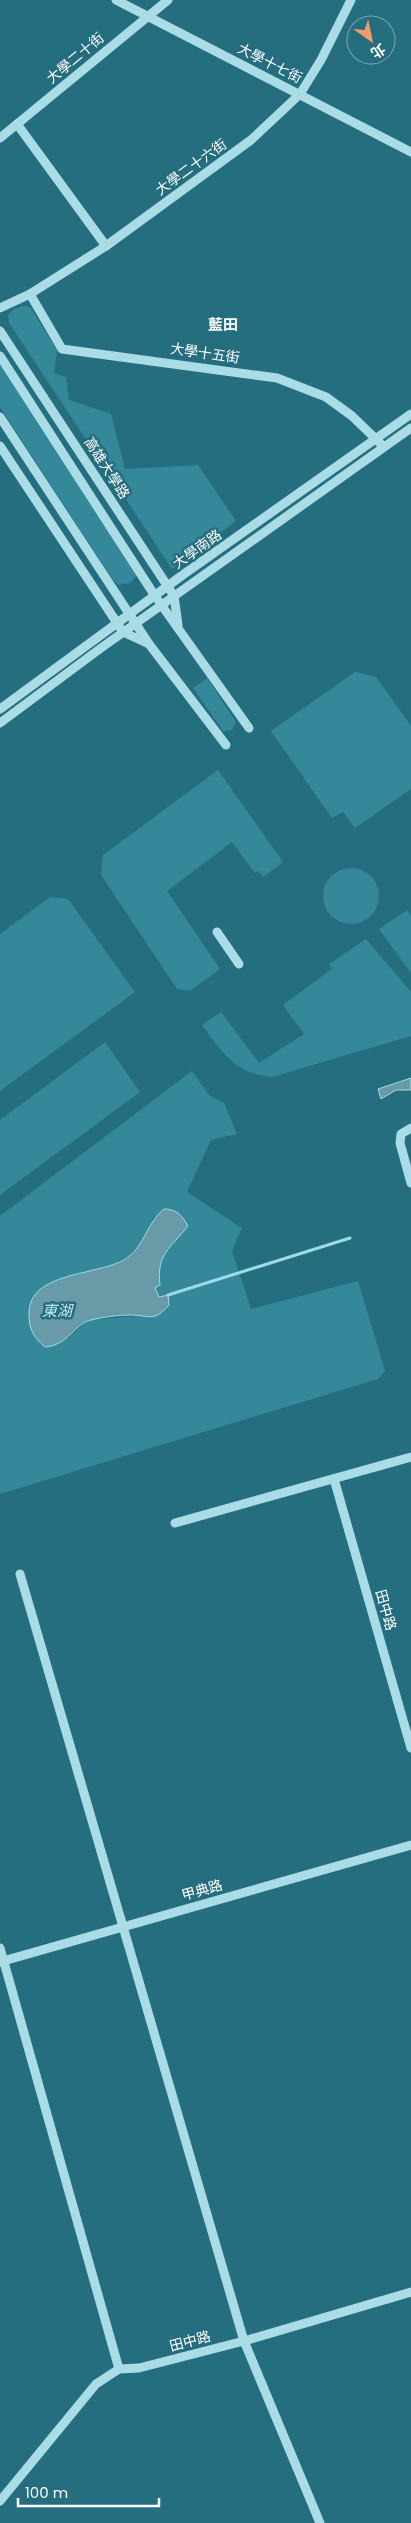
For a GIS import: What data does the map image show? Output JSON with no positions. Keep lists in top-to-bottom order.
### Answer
{
  "streets": {
    "street": [
      "大學二十街",
      "大學十七街",
      "大學二十六街",
      "大學十五街",
      "高雄大學路",
      "大學南路",
      "田中路",
      "甲典路"
    ]
  },
  "crossings": [
    ["大學二十街", "大學十七街"],
    ["大學十七街", "大學二十六街"],
    ["大學二十六街", "大學十五街"],
    ["大學十五街", "大學南路"],
    ["高雄大學路", "大學南路"]
  ],
  "districts": ["藍田"],
  "water": ["東湖"],
  "scale_bar": "100 m",
  "north": "bottom right"
}
